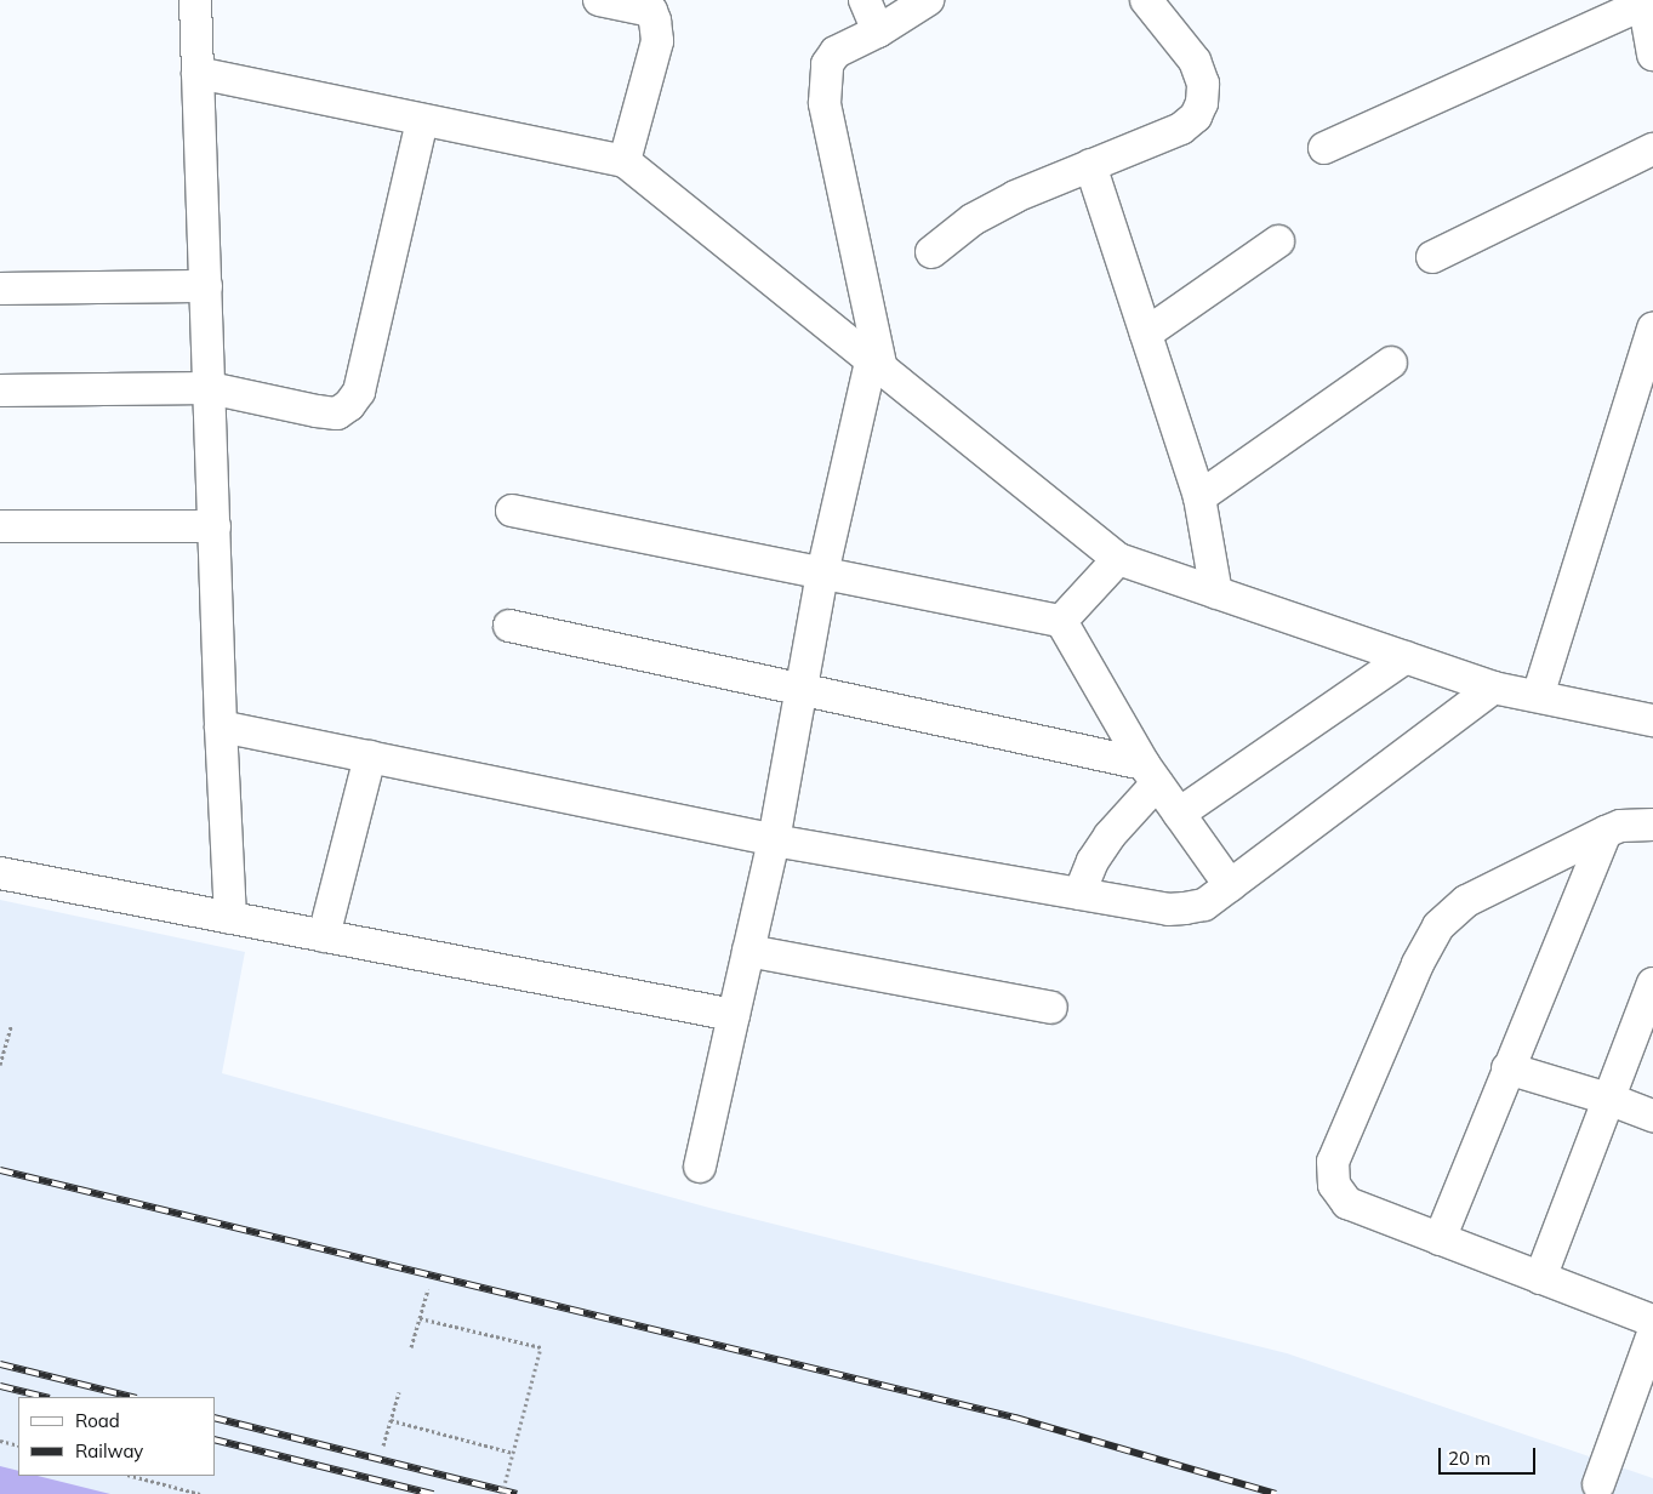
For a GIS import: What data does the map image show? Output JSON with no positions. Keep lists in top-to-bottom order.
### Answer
{
  "legend": ["Road", "Railway"],
  "scale_bar": "20 m"
}
